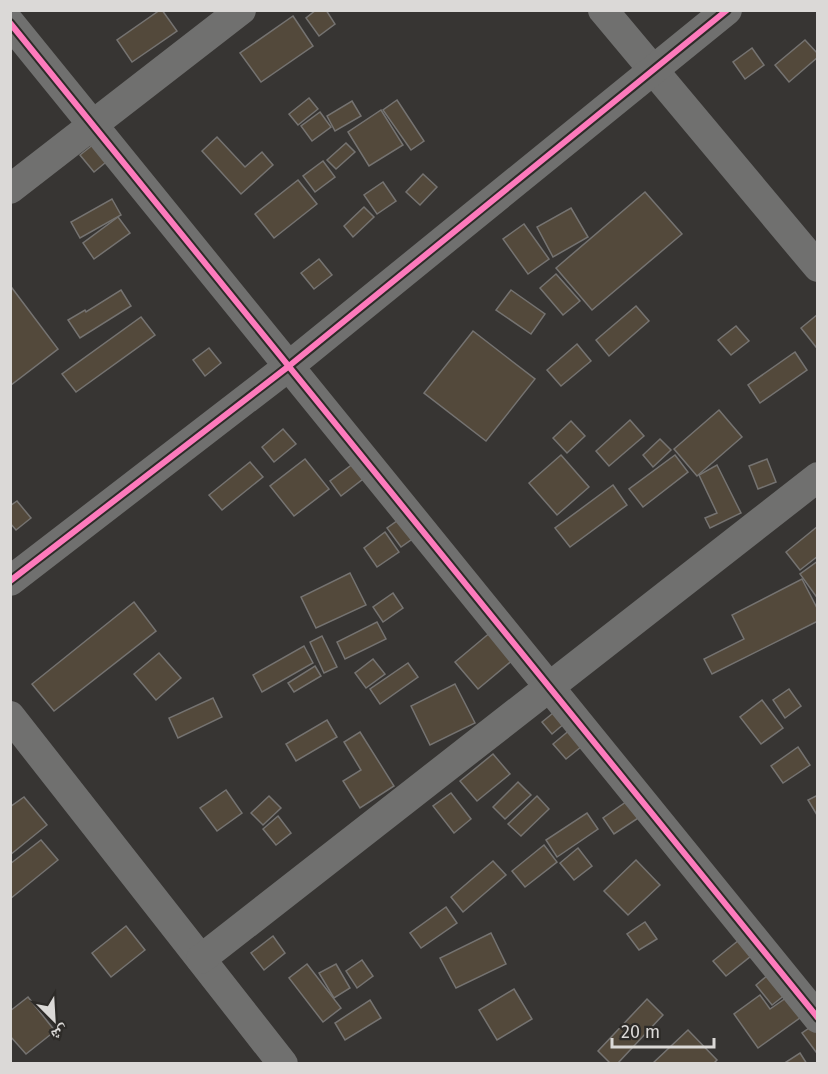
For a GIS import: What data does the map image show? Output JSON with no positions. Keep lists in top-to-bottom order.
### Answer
{
  "scale_bar": "20 m",
  "north": "bottom right"
}
